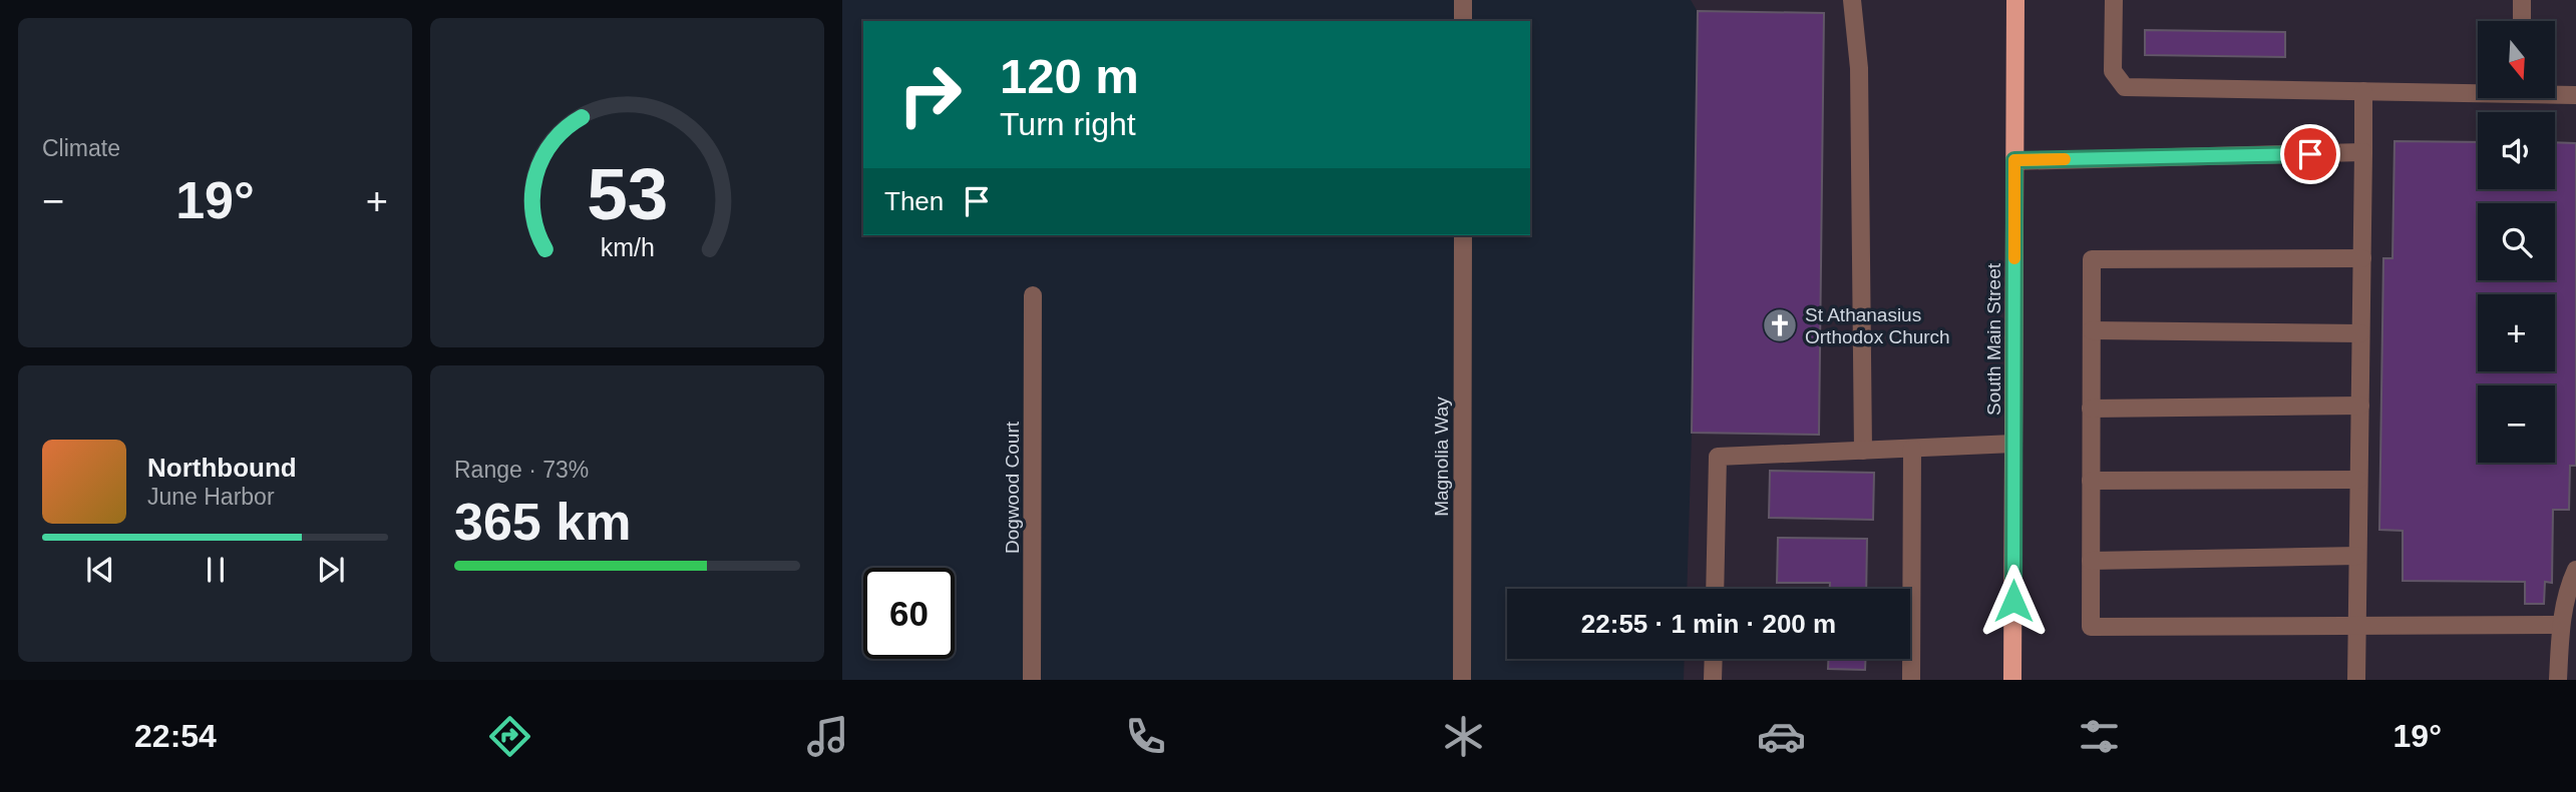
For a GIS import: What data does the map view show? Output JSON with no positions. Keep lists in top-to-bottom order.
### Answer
{
  "streets": {
    "main road": ["South Main Street"],
    "street": ["Magnolia Way", "Dogwood Court"]
  },
  "places": {
    "church": ["St Athanasius Orthodox Church"]
  },
  "north": "bottom",
  "page": {
    "tile": [
      "Climate",
      ["Range · 73%", "365 km"]
    ],
    "map_buttons": ["+", "−"],
    "turn": ["120 m", "Turn right"],
    "then": "Then",
    "heat": ["−", "19°", "+"],
    "song": ["Northbound", "June Harbor"],
    "limit": "60",
    "trip": "22:55 · 1 min · 200 m",
    "tabs": ["22:54", "19°"],
    "gauge": ["53", "km/h"]
  }
}
